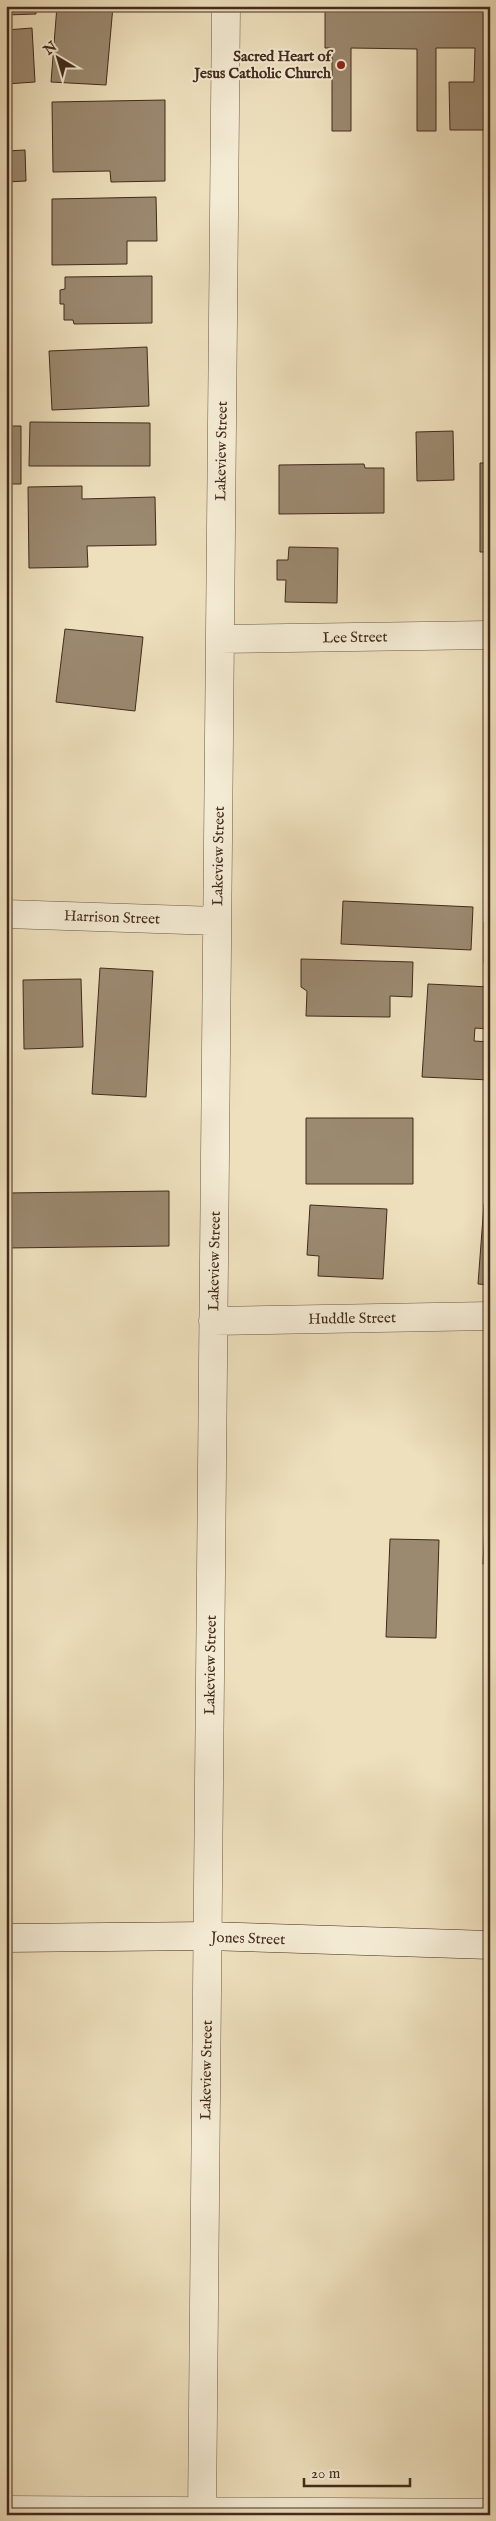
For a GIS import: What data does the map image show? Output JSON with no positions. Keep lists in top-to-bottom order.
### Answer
{
  "streets": {
    "street": [
      "Lakeview Street",
      "Lee Street",
      "Harrison Street",
      "Huddle Street",
      "Jones Street"
    ]
  },
  "crossings": [
    ["Lakeview Street", "Lee Street"],
    ["Lakeview Street", "Harrison Street"],
    ["Lakeview Street", "Huddle Street"],
    ["Lakeview Street", "Jones Street"]
  ],
  "places": ["Sacred Heart of Jesus Catholic Church"],
  "scale_bar": "20 m",
  "north": "top left"
}
